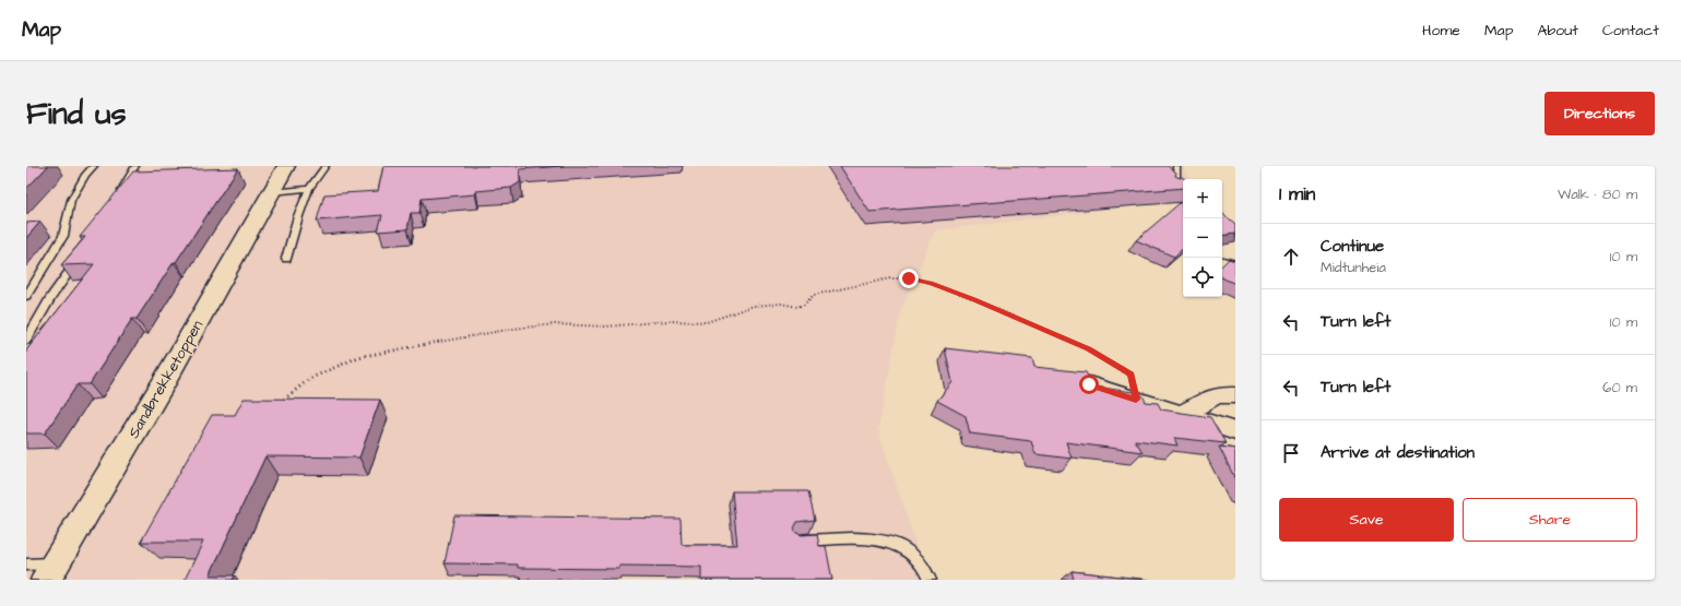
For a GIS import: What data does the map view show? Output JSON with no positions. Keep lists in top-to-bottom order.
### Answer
{
  "streets": {
    "street": ["Sandbrekketoppen"]
  },
  "page": {
    "header": "Map",
    "nav": [
      "Home",
      "Map",
      "About",
      "Contact"
    ],
    "buttons": [
      "Directions",
      ["Save", "Share"]
    ],
    "title": "Find us",
    "heading": ["1 min", "Walk · 80 m"],
    "map_buttons": ["+", "−"],
    "list": [
      ["Continue", "Midtunheia", "10 m"],
      ["Turn left", "10 m"],
      ["Turn left", "60 m"],
      "Arrive at destination"
    ]
  }
}
